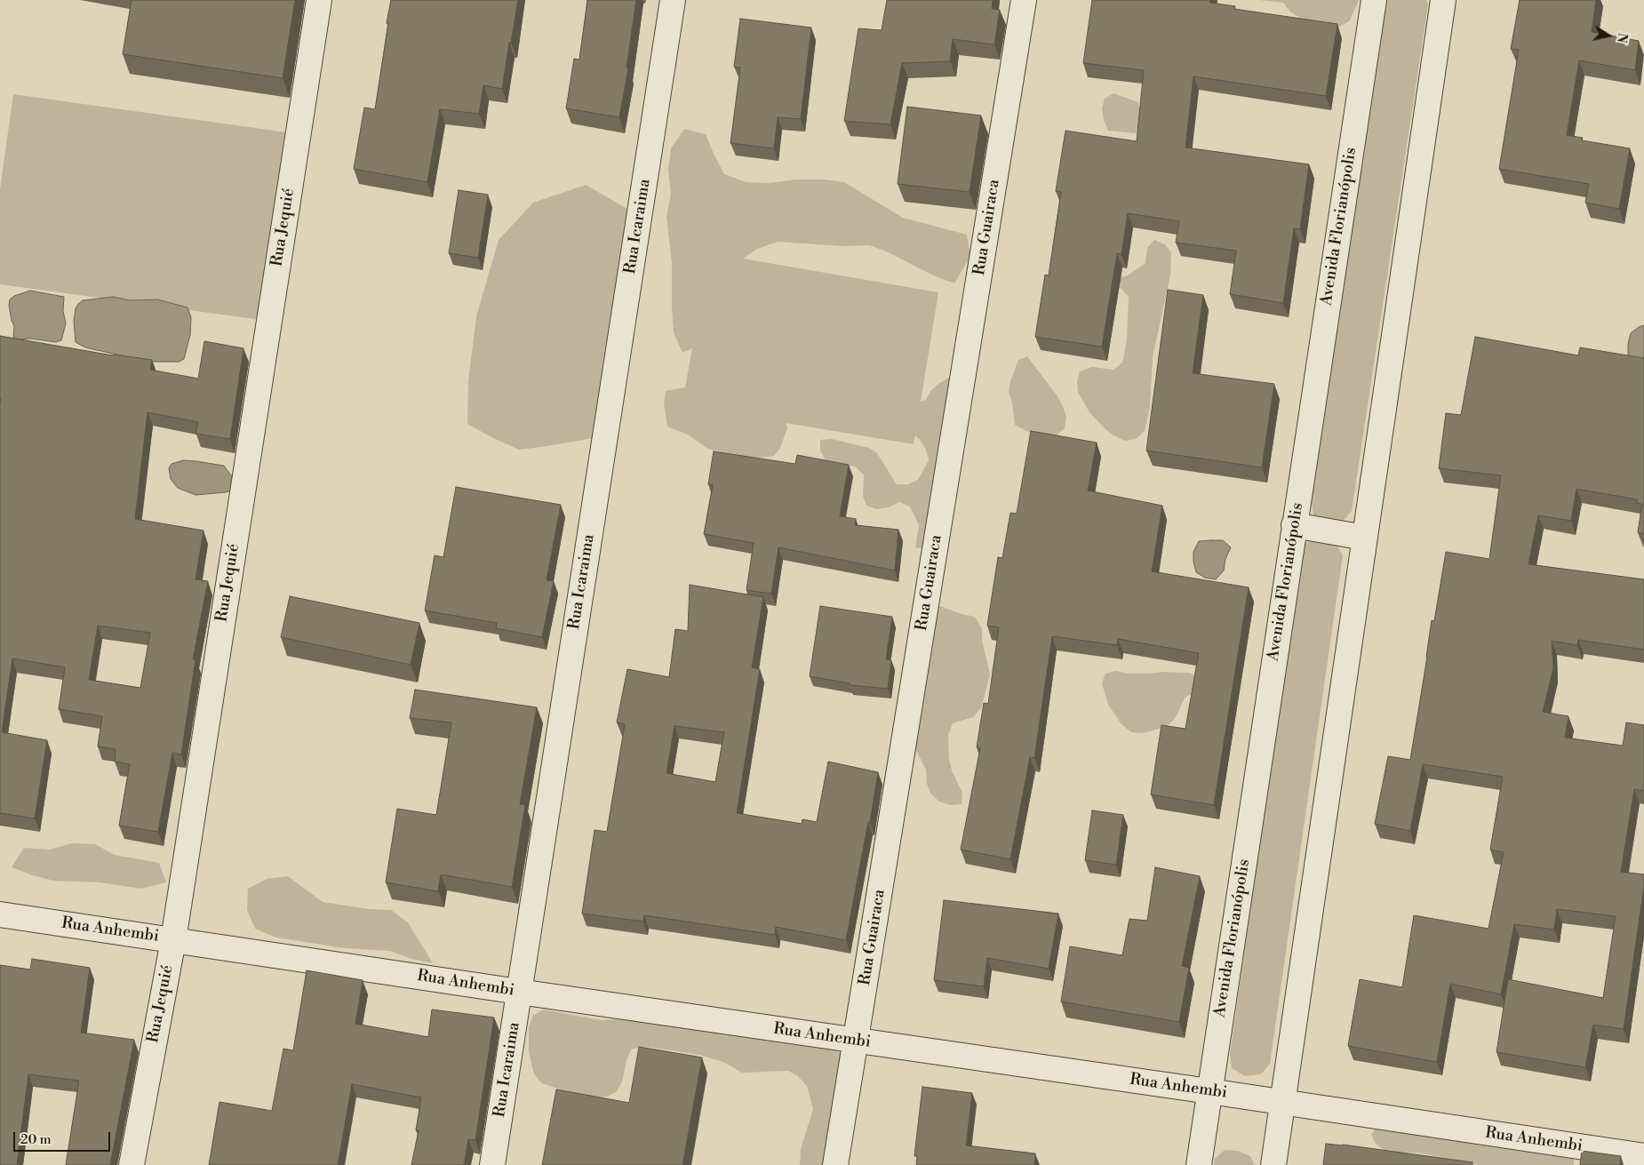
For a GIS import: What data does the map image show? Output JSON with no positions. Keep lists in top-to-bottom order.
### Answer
{
  "streets": {
    "street": [
      "Rua Icaraima",
      "Avenida Florianópolis",
      "Rua Jequié",
      "Rua Guairaca",
      "Rua Anhembi"
    ]
  },
  "crossings": [
    ["Rua Icaraima", "Rua Anhembi"],
    ["Avenida Florianópolis", "Rua Anhembi"],
    ["Rua Jequié", "Rua Anhembi"],
    ["Rua Guairaca", "Rua Anhembi"]
  ],
  "scale_bar": "20 m",
  "north": "right"
}
